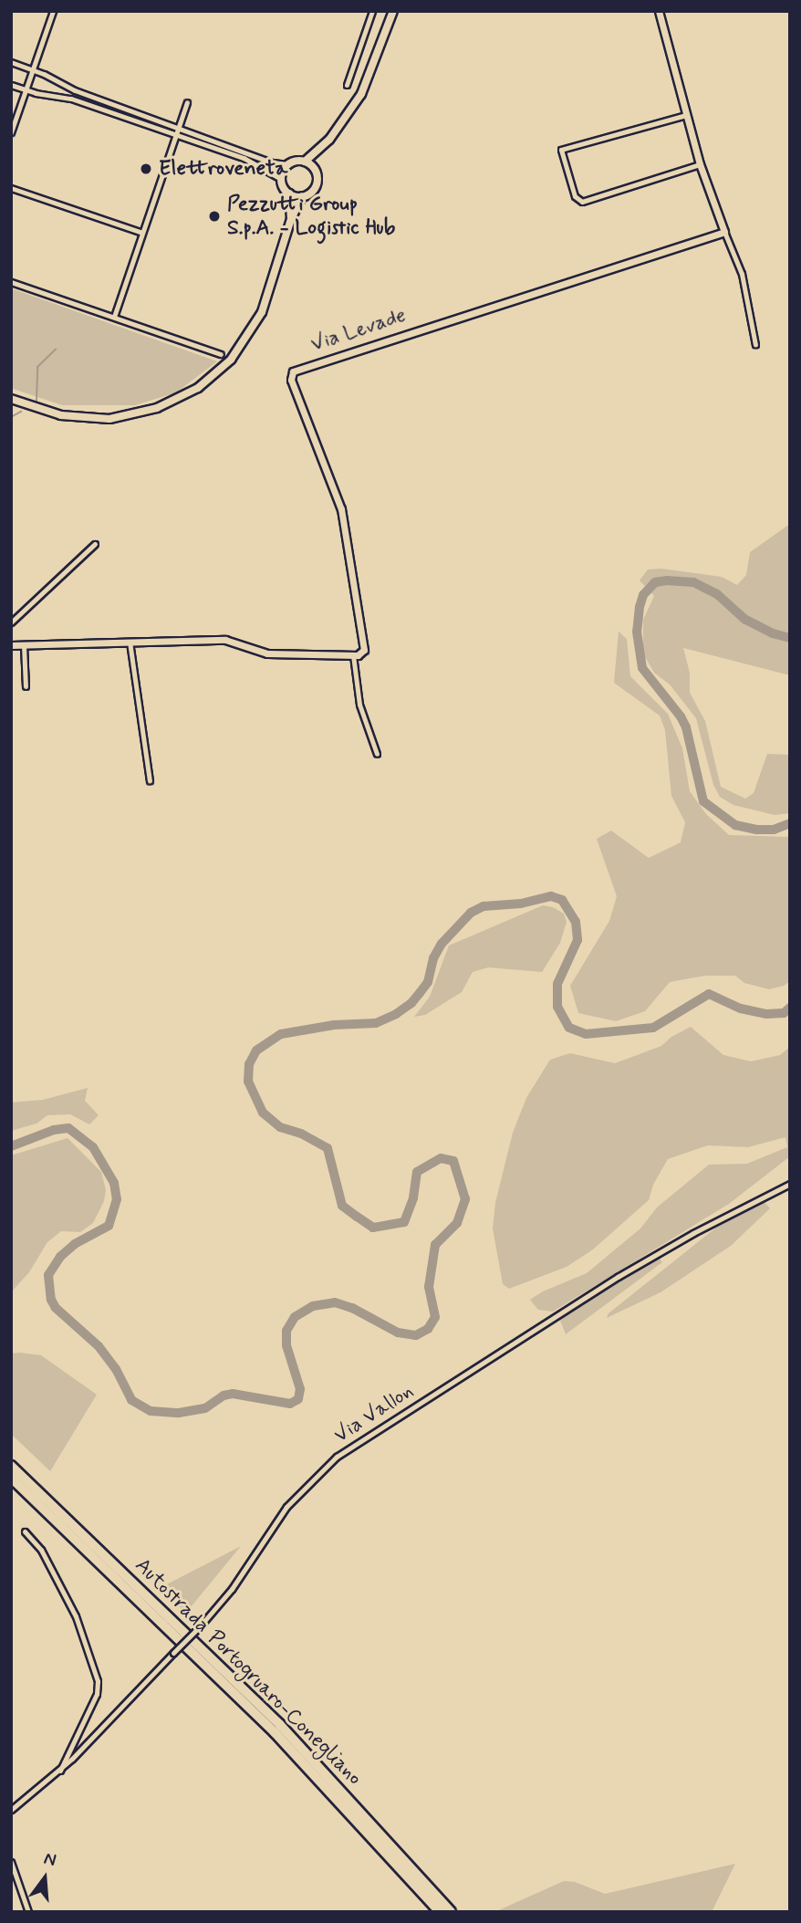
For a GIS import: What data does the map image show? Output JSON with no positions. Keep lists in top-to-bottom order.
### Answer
{
  "streets": {
    "highway": ["Autostrada Portogruaro-Conegliano"],
    "street": ["Via Levade", "Via Vallon"]
  },
  "places": ["Elettroveneta", "Pezzutti Group S.p.A. - Logistic Hub"],
  "north": "top"
}
